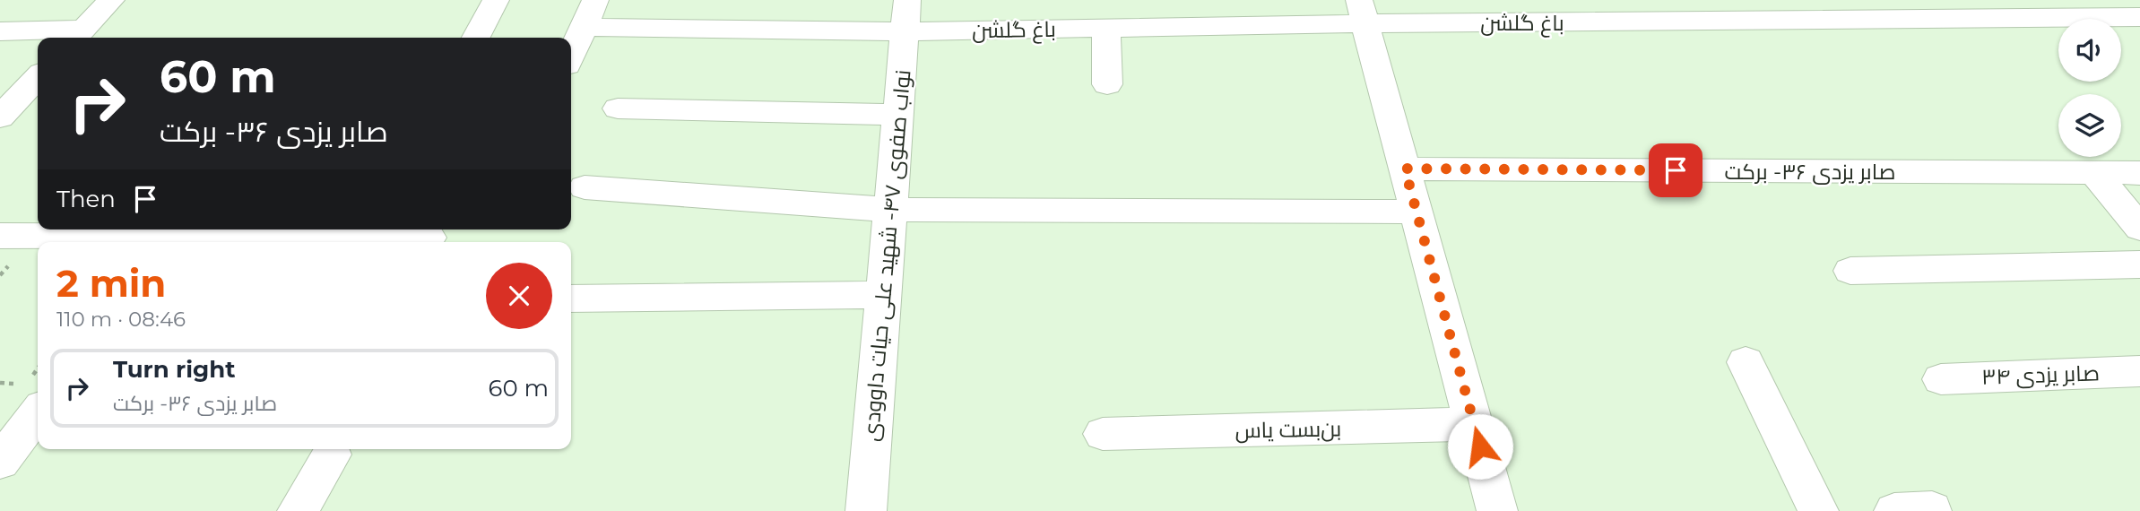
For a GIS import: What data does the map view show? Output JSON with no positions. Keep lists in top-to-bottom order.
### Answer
{
  "streets": {
    "street": [
      "باغ گلشن",
      "صابر یزدی ۳۶- برکت",
      "نواب صفوی ۴۷- شهید علی حیات داوودی",
      "صابر یزدی ۳۴",
      "بن‌بست یاس"
    ]
  },
  "crossings": [
    ["باغ گلشن", "نواب صفوی ۴۷- شهید علی حیات داوودی"]
  ],
  "page": {
    "turn": ["60 m", "صابر یزدی ۳۶- برکت"],
    "then": "Then",
    "heading": ["2 min", "110 m · 08:46"],
    "list": [
      {
        "name": "Turn right",
        "note": "صابر یزدی ۳۶- برکت",
        "value": "60 m"
      }
    ]
  }
}
